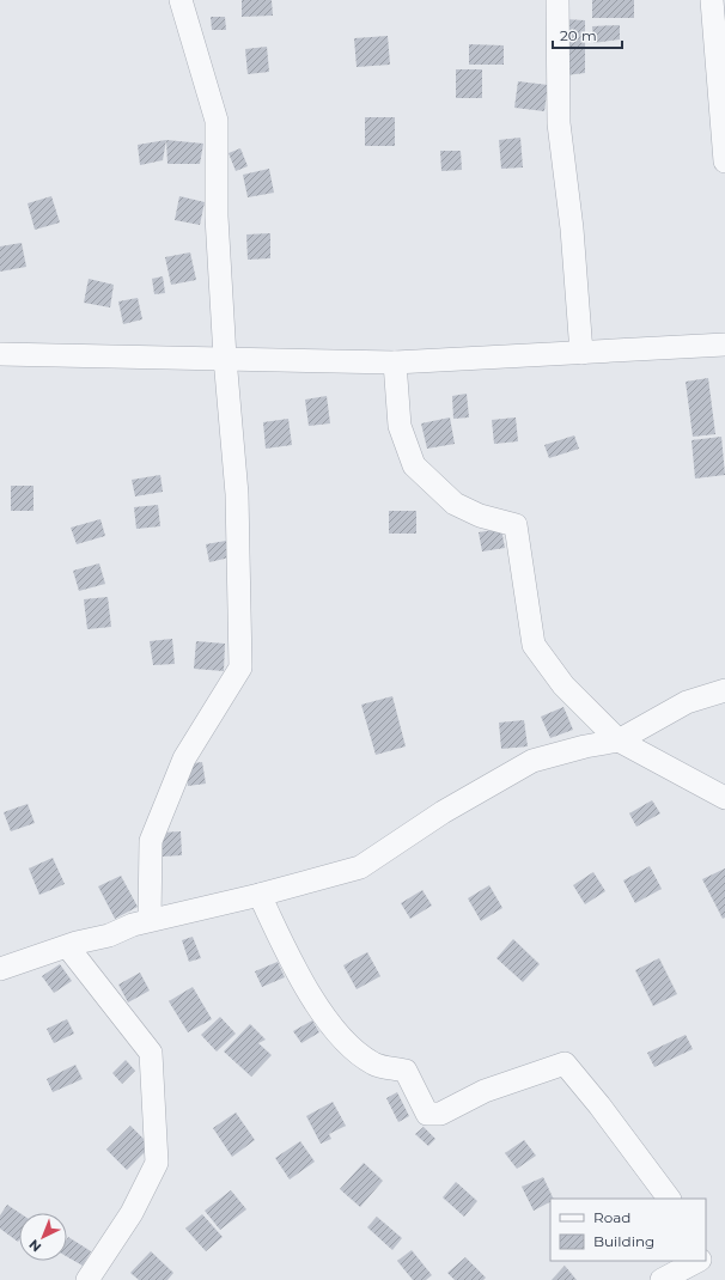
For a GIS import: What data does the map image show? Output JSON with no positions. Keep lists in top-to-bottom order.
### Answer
{
  "legend": ["Road", "Building"],
  "scale_bar": "20 m",
  "north": "bottom left"
}
